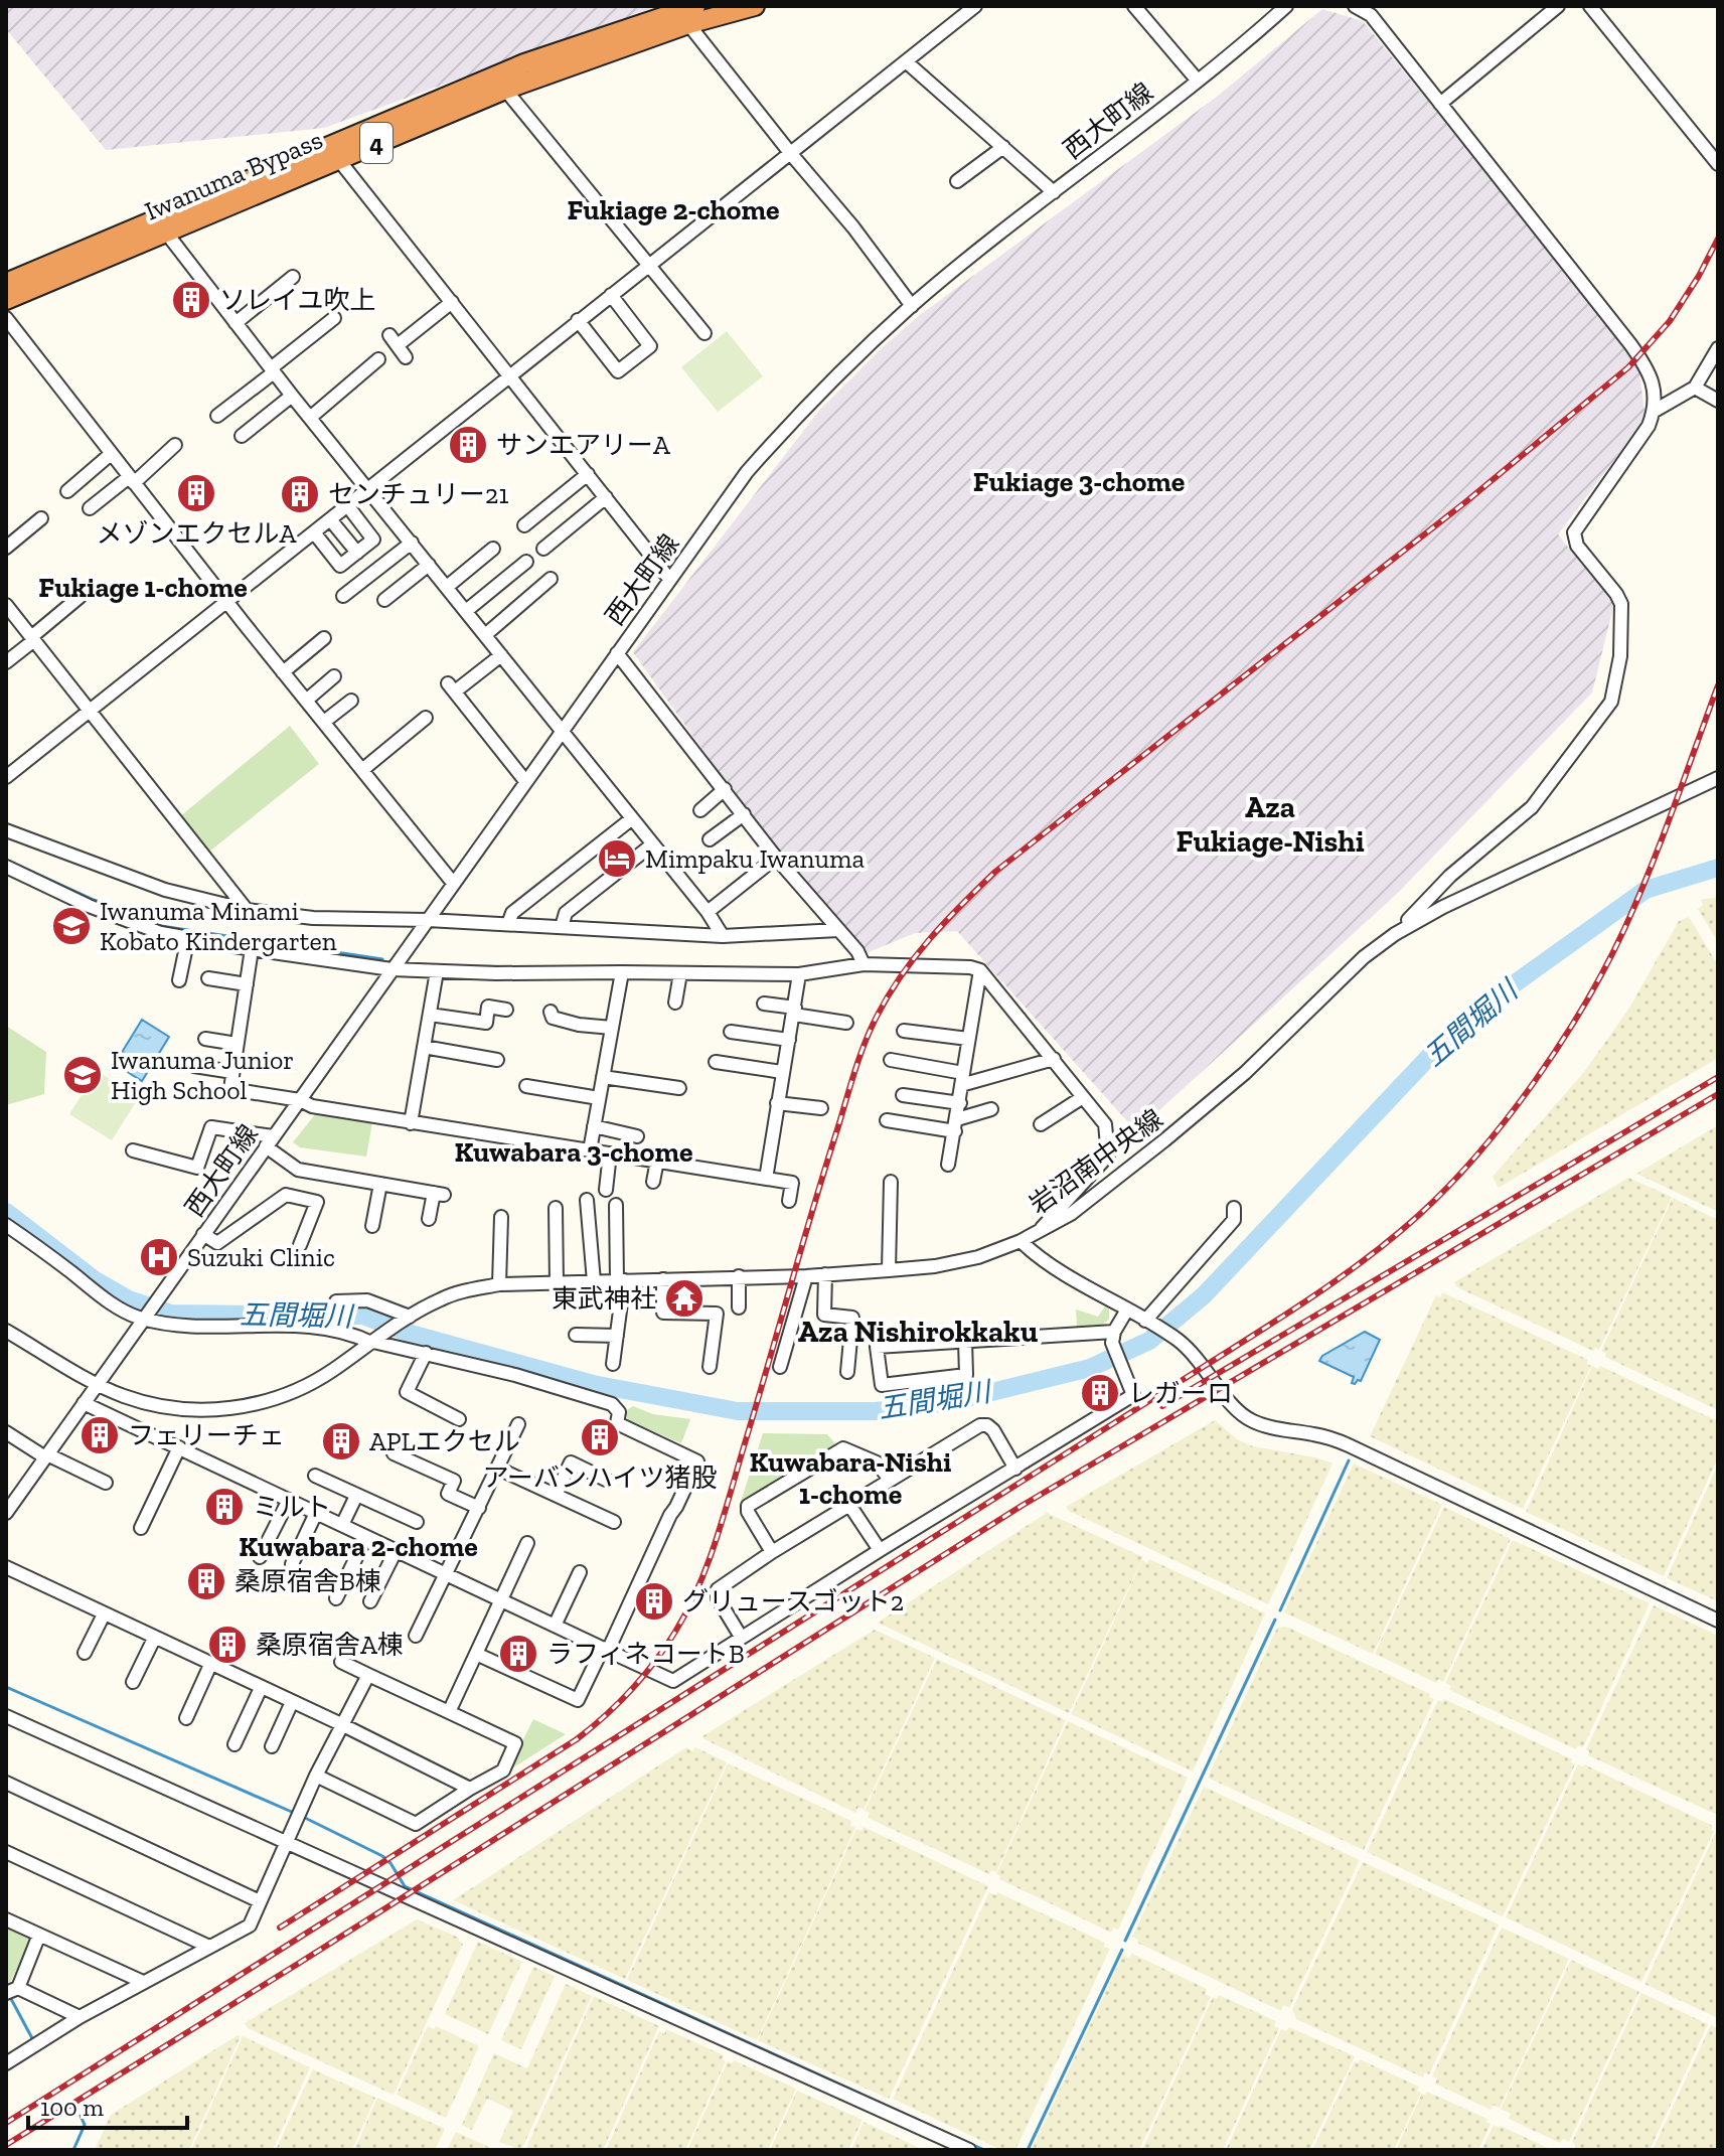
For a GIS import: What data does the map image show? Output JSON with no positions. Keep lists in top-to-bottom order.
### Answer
{
  "streets": {
    "highway": ["4", "Iwanuma Bypass"],
    "street": ["西大町線", "岩沼南中央線"]
  },
  "districts": [
    "Fukiage 2-chome",
    "Fukiage 3-chome",
    "Fukiage 1-chome",
    "Aza Fukiage-Nishi",
    "Kuwabara 3-chome",
    "Aza Nishirokkaku",
    "Kuwabara-Nishi 1-chome",
    "Kuwabara 2-chome"
  ],
  "water": ["五間堀川"],
  "places": {
    "building": [
      "ソレイユ吹上",
      "サンエアリーA",
      "メゾンエクセルA",
      "センチュリー21",
      "レガーロ",
      "フェリーチェ",
      "アーバンハイツ猪股",
      "APLエクセル",
      "ミルト",
      "桑原宿舎B棟",
      "グリュースゴット2",
      "桑原宿舎A棟",
      "ラフィネコートB"
    ],
    "hotel": ["Mimpaku Iwanuma"],
    "school or university": ["Iwanuma Minami Kobato Kindergarten", "Iwanuma Junior High School"],
    "hospital": ["Suzuki Clinic"],
    "temple": ["東武神社"]
  },
  "scale_bar": "100 m"
}
